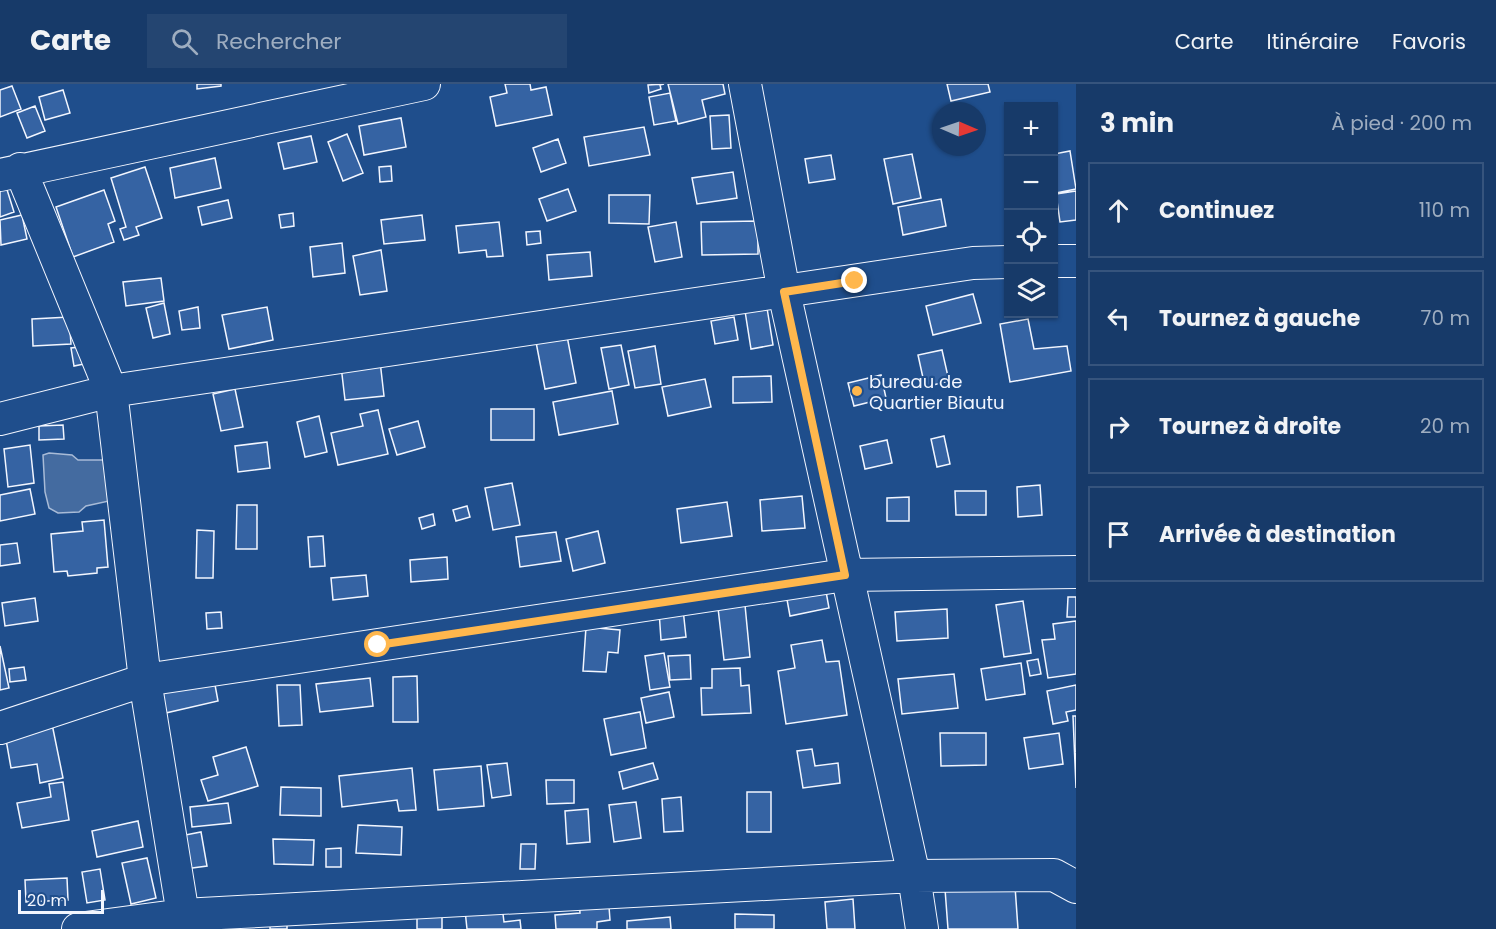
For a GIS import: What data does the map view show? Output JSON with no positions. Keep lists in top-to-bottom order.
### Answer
{
  "places": ["bureau de Quartier Biautu"],
  "scale_bar": "20 m",
  "north": "right",
  "page": {
    "header": "Carte",
    "search": "Rechercher",
    "nav": ["Carte", "Itinéraire", "Favoris"],
    "heading": ["3 min", "À pied · 200 m"],
    "map_buttons": ["+", "−"],
    "list": [
      ["Continuez", "110 m"],
      ["Tournez à gauche", "70 m"],
      ["Tournez à droite", "20 m"],
      "Arrivée à destination"
    ],
    "scale": "20 m"
  }
}
